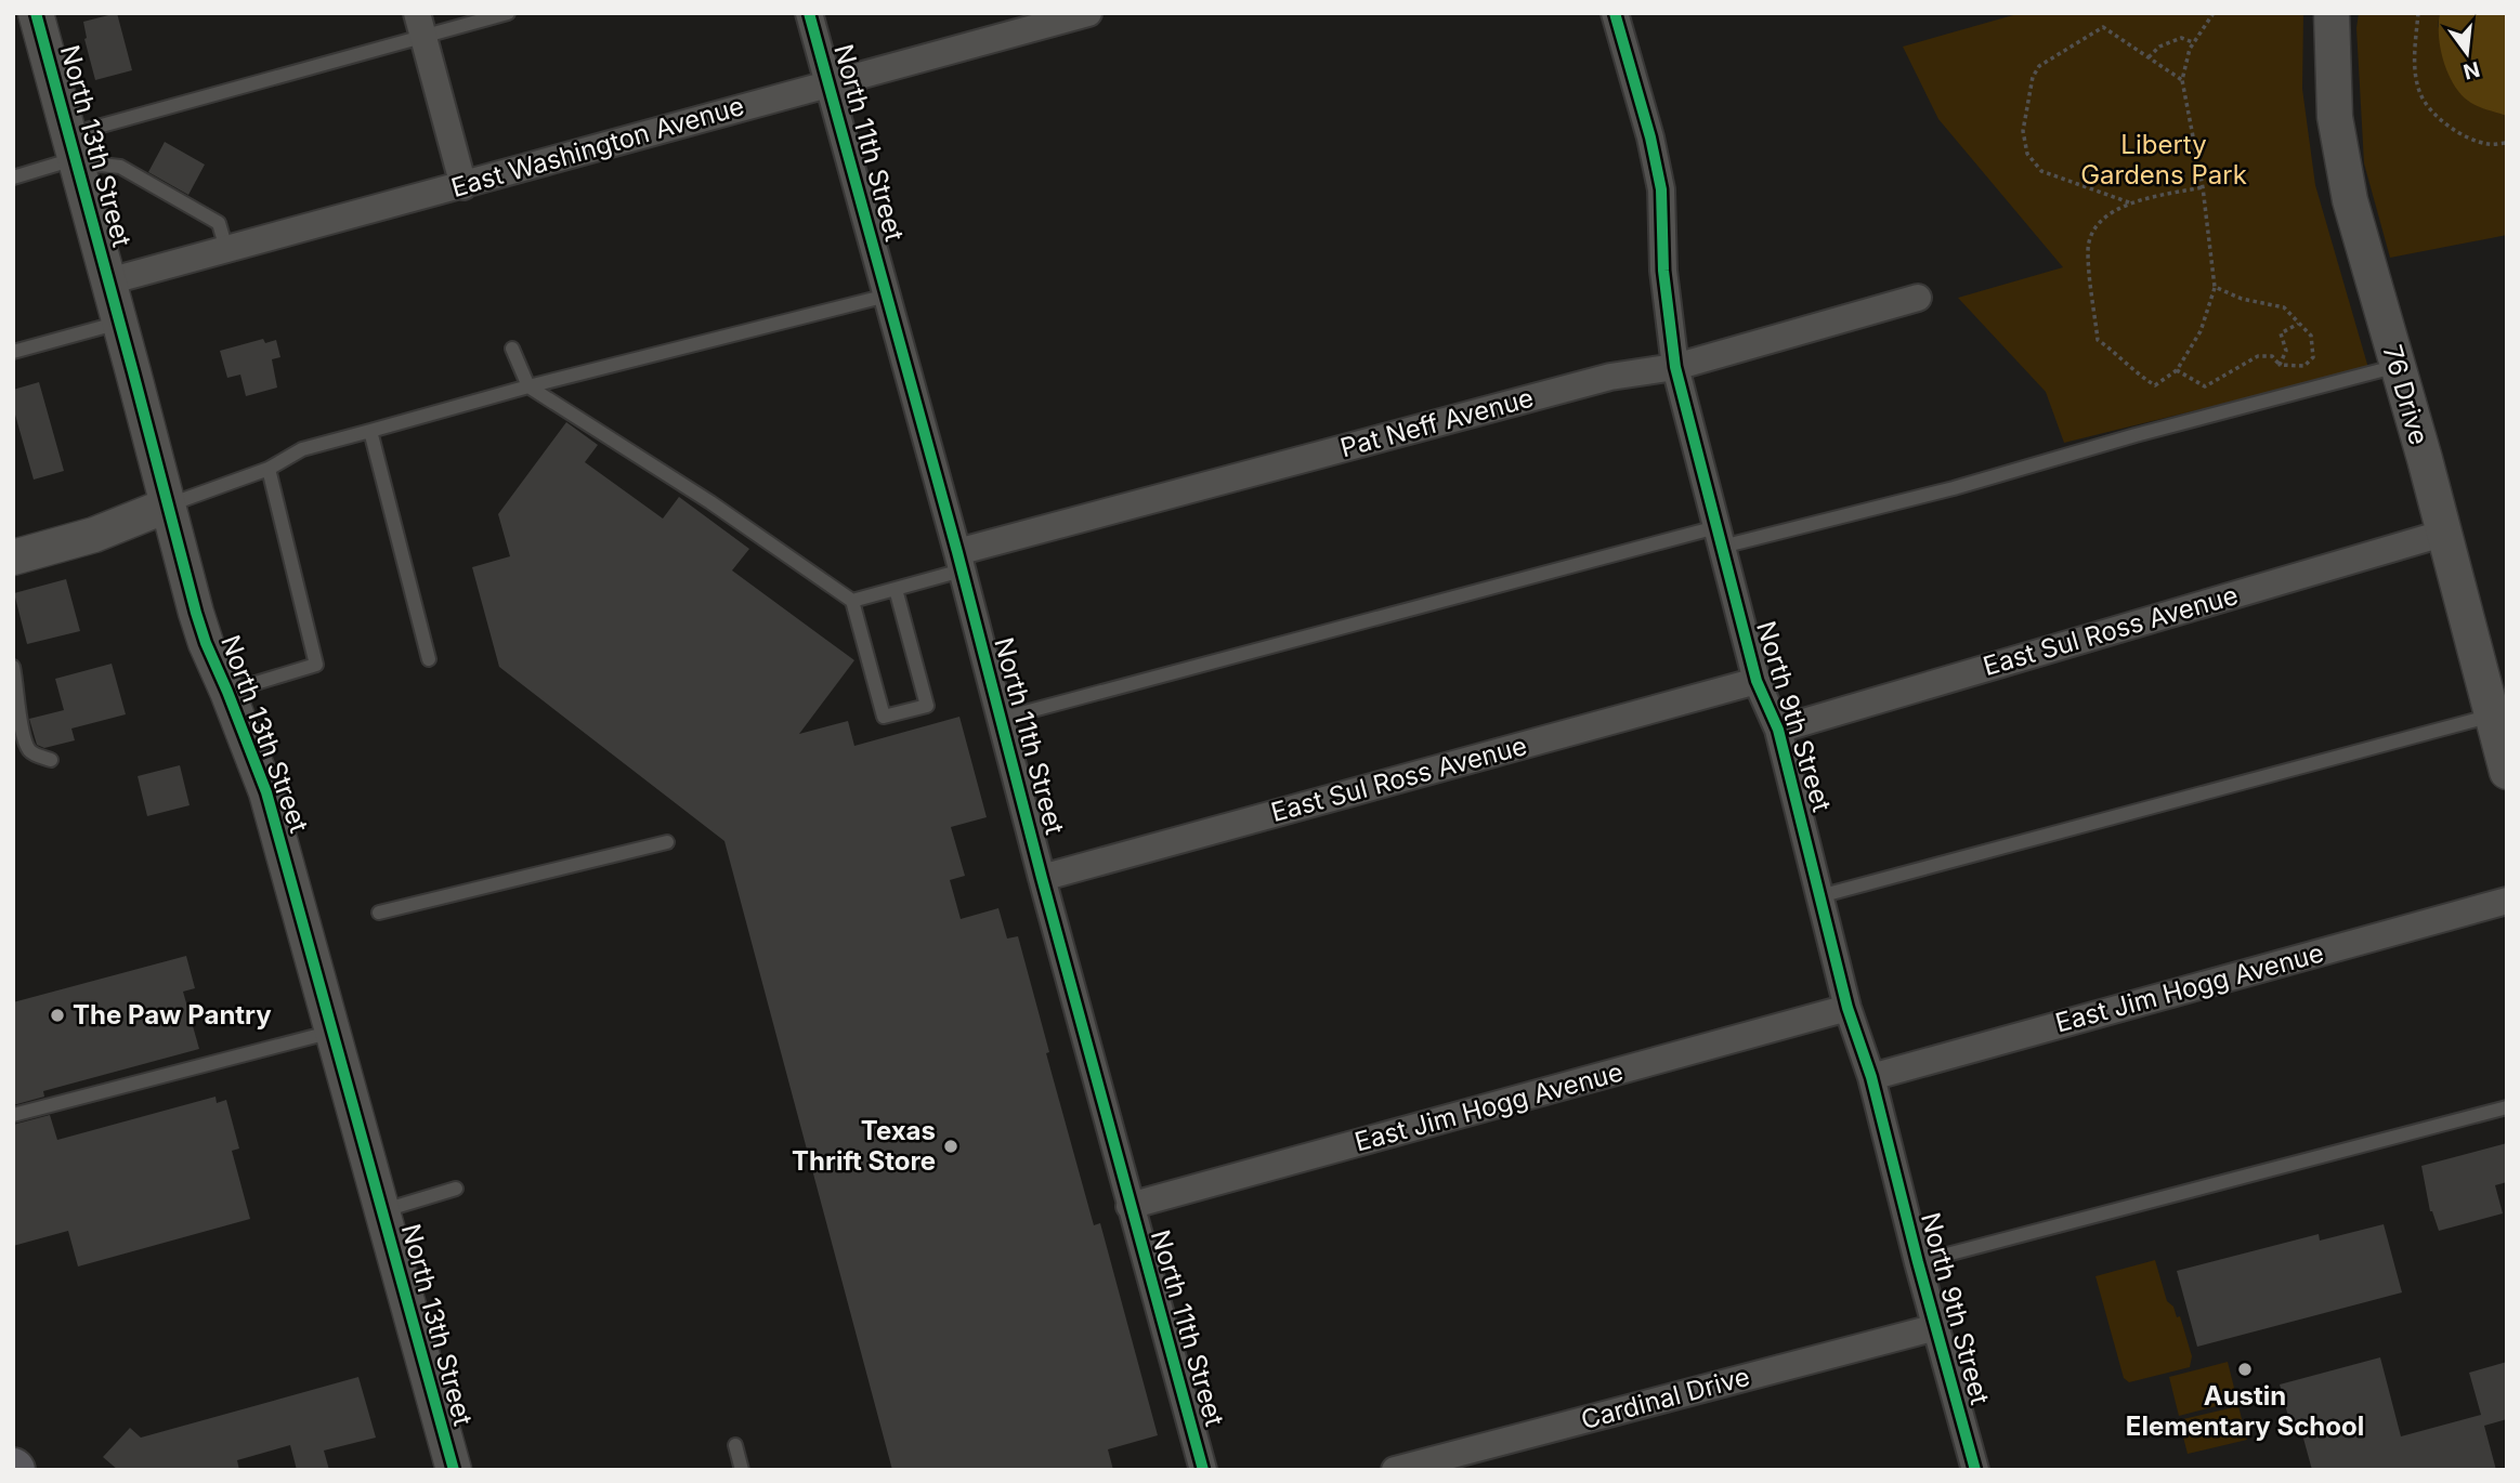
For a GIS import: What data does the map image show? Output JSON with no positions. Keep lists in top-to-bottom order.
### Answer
{
  "streets": {
    "street": [
      "North 11th Street",
      "North 13th Street",
      "East Washington Avenue",
      "76 Drive",
      "Pat Neff Avenue",
      "East Sul Ross Avenue",
      "North 9th Street",
      "East Jim Hogg Avenue",
      "Cardinal Drive"
    ]
  },
  "crossings": [
    ["North 11th Street", "East Washington Avenue"],
    ["North 11th Street", "Pat Neff Avenue"],
    ["North 11th Street", "East Sul Ross Avenue"],
    ["North 11th Street", "East Jim Hogg Avenue"],
    ["North 13th Street", "East Washington Avenue"],
    ["76 Drive", "East Sul Ross Avenue"],
    ["Pat Neff Avenue", "North 9th Street"],
    ["East Sul Ross Avenue", "North 9th Street"],
    ["North 9th Street", "East Jim Hogg Avenue"],
    ["North 9th Street", "Cardinal Drive"]
  ],
  "parks": ["Liberty Gardens Park"],
  "places": ["The Paw Pantry", "Texas Thrift Store", "Austin Elementary School"],
  "north": "bottom"
}
